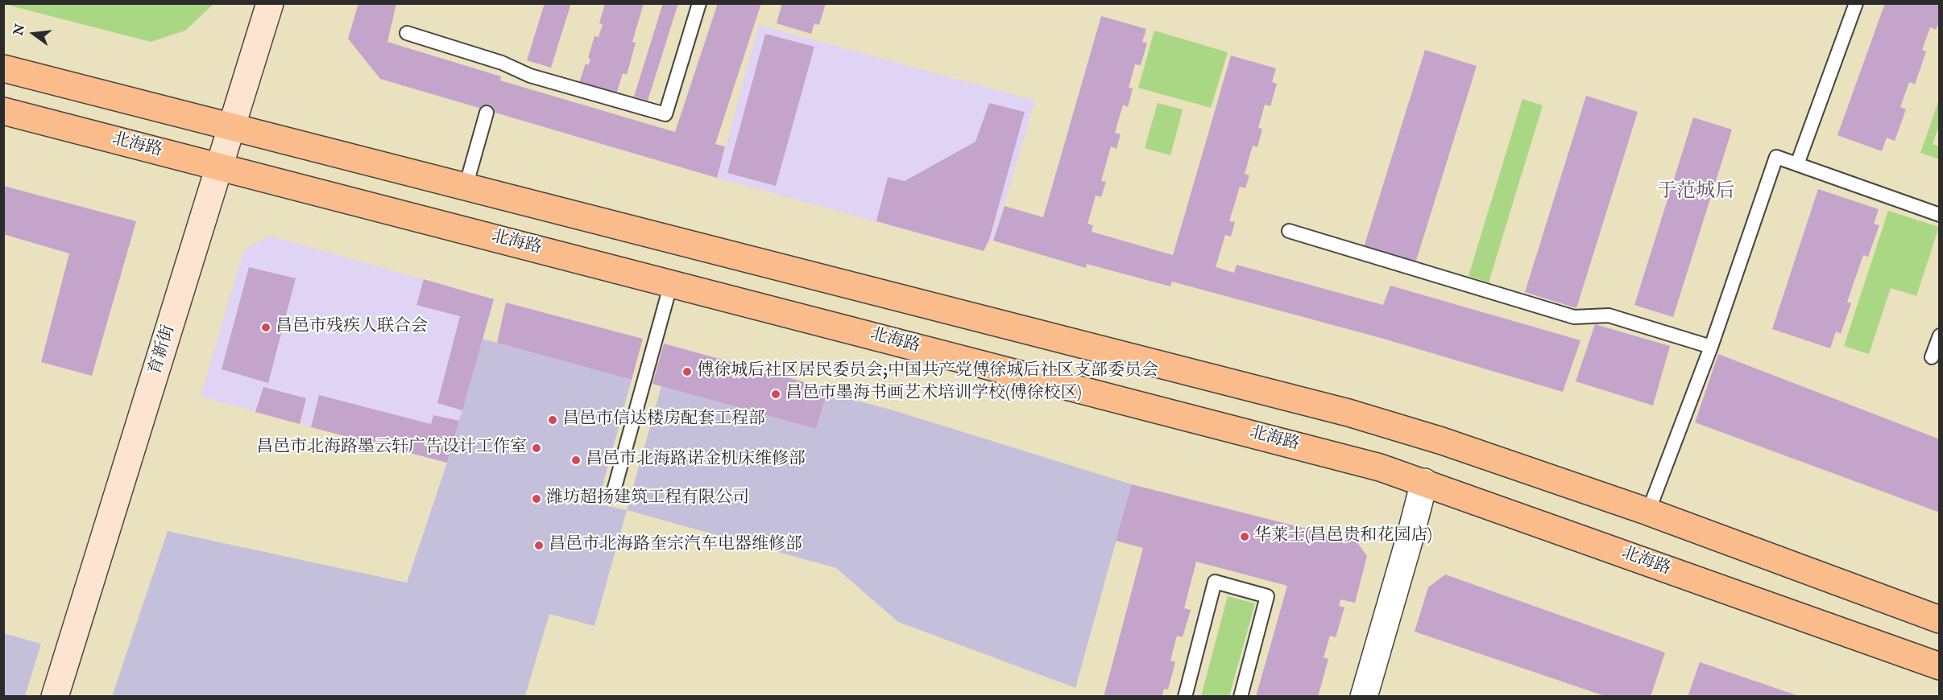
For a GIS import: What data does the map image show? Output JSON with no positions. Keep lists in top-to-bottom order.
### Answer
{
  "streets": {
    "main road": ["北海路"],
    "street": ["育新街"]
  },
  "crossings": [
    ["北海路", "育新街"]
  ],
  "districts": ["于范城后"],
  "places": [
    "昌邑市残疾人联合会",
    "傅徐城后社区居民委员会;中国共产党傅徐城后社区支部委员会",
    "昌邑市墨海书画艺术培训学校(傅徐校区)",
    "昌邑市信达楼房配套工程部",
    "昌邑市北海路墨云轩广告设计工作室",
    "昌邑市北海路诺金机床维修部",
    "潍坊超扬建筑工程有限公司",
    "华莱士(昌邑贵和花园店)",
    "昌邑市北海路奎宗汽车电器维修部"
  ],
  "north": "left"
}
